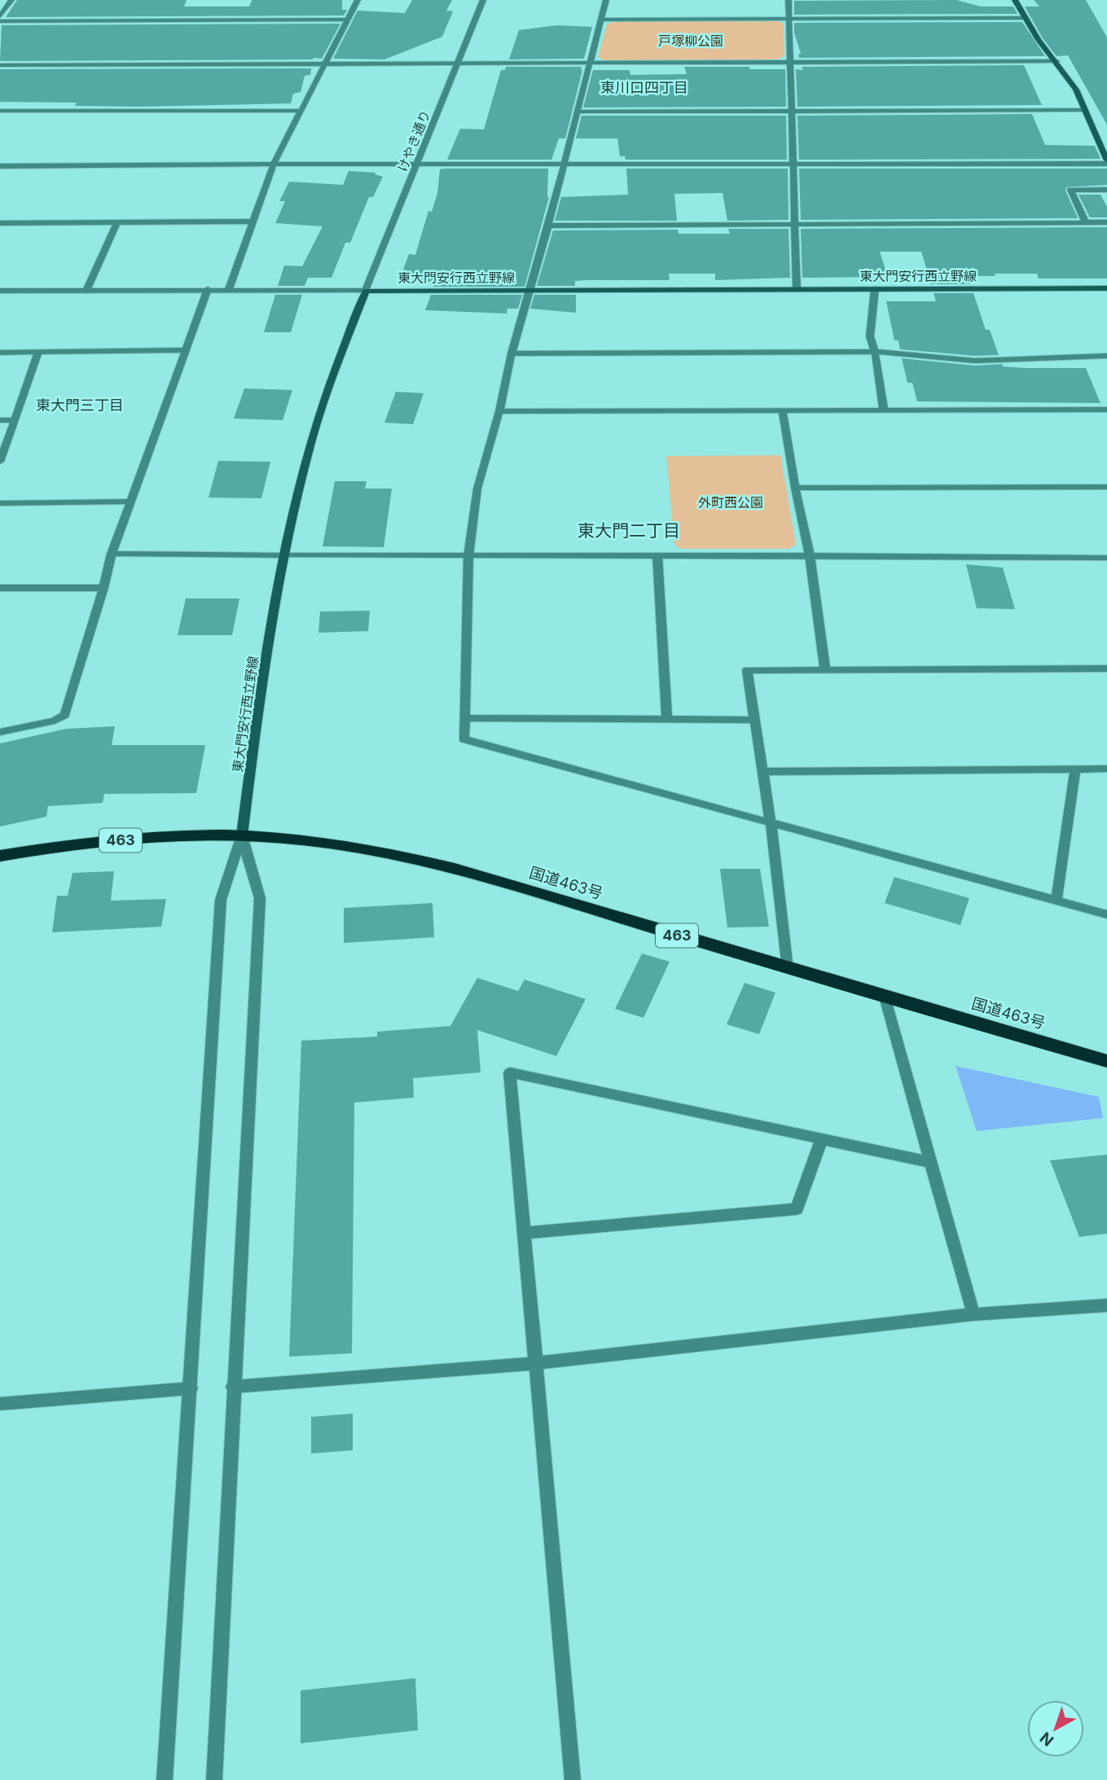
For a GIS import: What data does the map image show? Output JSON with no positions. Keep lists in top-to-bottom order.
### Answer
{
  "streets": {
    "highway": ["463", "国道463号"],
    "main road": ["東大門安行西立野線"],
    "street": ["けやき通り"]
  },
  "crossings": [
    ["けやき通り", "東大門安行西立野線"],
    ["東大門安行西立野線", "国道463号"]
  ],
  "districts": ["東川口四丁目", "東大門三丁目", "東大門二丁目"],
  "parks": ["戸塚柳公園", "外町西公園"],
  "north": "bottom left"
}
